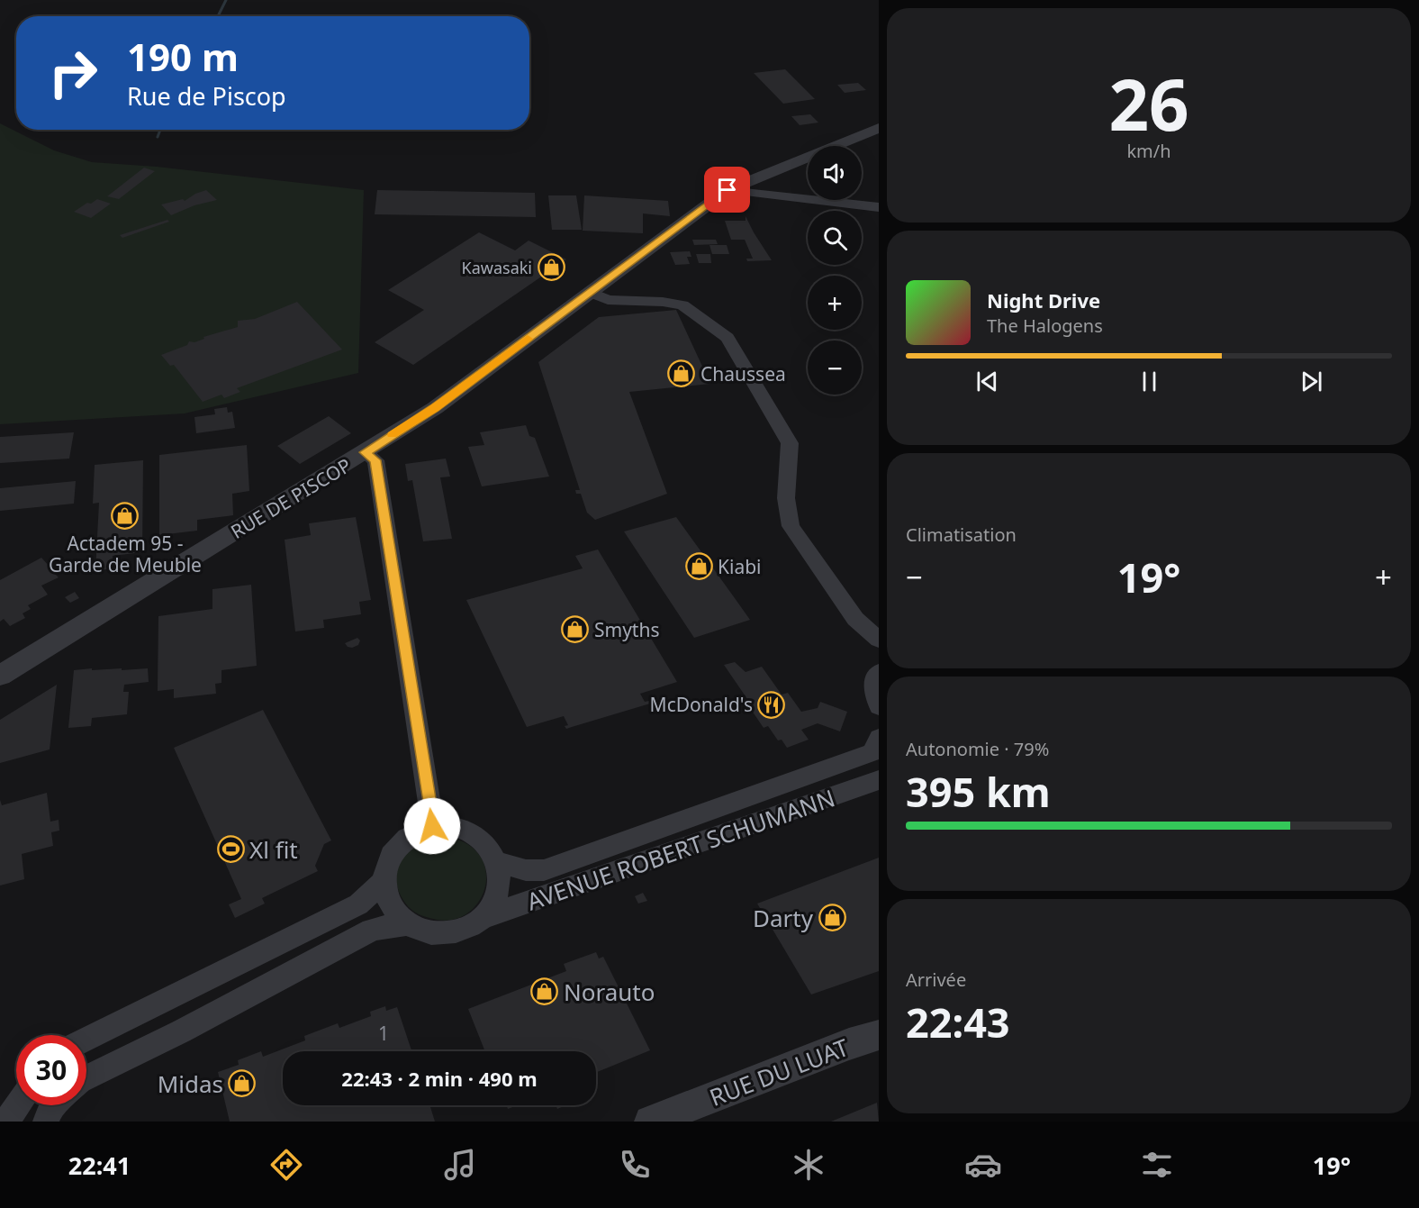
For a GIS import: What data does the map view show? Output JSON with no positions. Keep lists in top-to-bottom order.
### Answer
{
  "streets": {
    "street": ["RUE DE PISCOP", "AVENUE ROBERT SCHUMANN", "RUE DU LUAT"]
  },
  "places": {
    "shop": [
      "Kawasaki",
      "Chaussea",
      "Actadem 95 - Garde de Meuble",
      "Kiabi",
      "Smyths",
      "Darty",
      "Norauto",
      "Midas"
    ],
    "restaurant": ["McDonald's"],
    "sports": ["Xl fit"]
  },
  "house_numbers": ["1"],
  "page": {
    "tile": [
      ["26", "km/h"],
      "Climatisation",
      ["Autonomie · 79%", "395 km"],
      ["Arrivée", "22:43"]
    ],
    "turn": ["190 m", "Rue de Piscop"],
    "map_buttons": ["+", "−"],
    "song": ["Night Drive", "The Halogens"],
    "heat": ["−", "19°", "+"],
    "limit": "30",
    "trip": "22:43 · 2 min · 490 m",
    "tabs": ["22:41", "19°"]
  }
}
